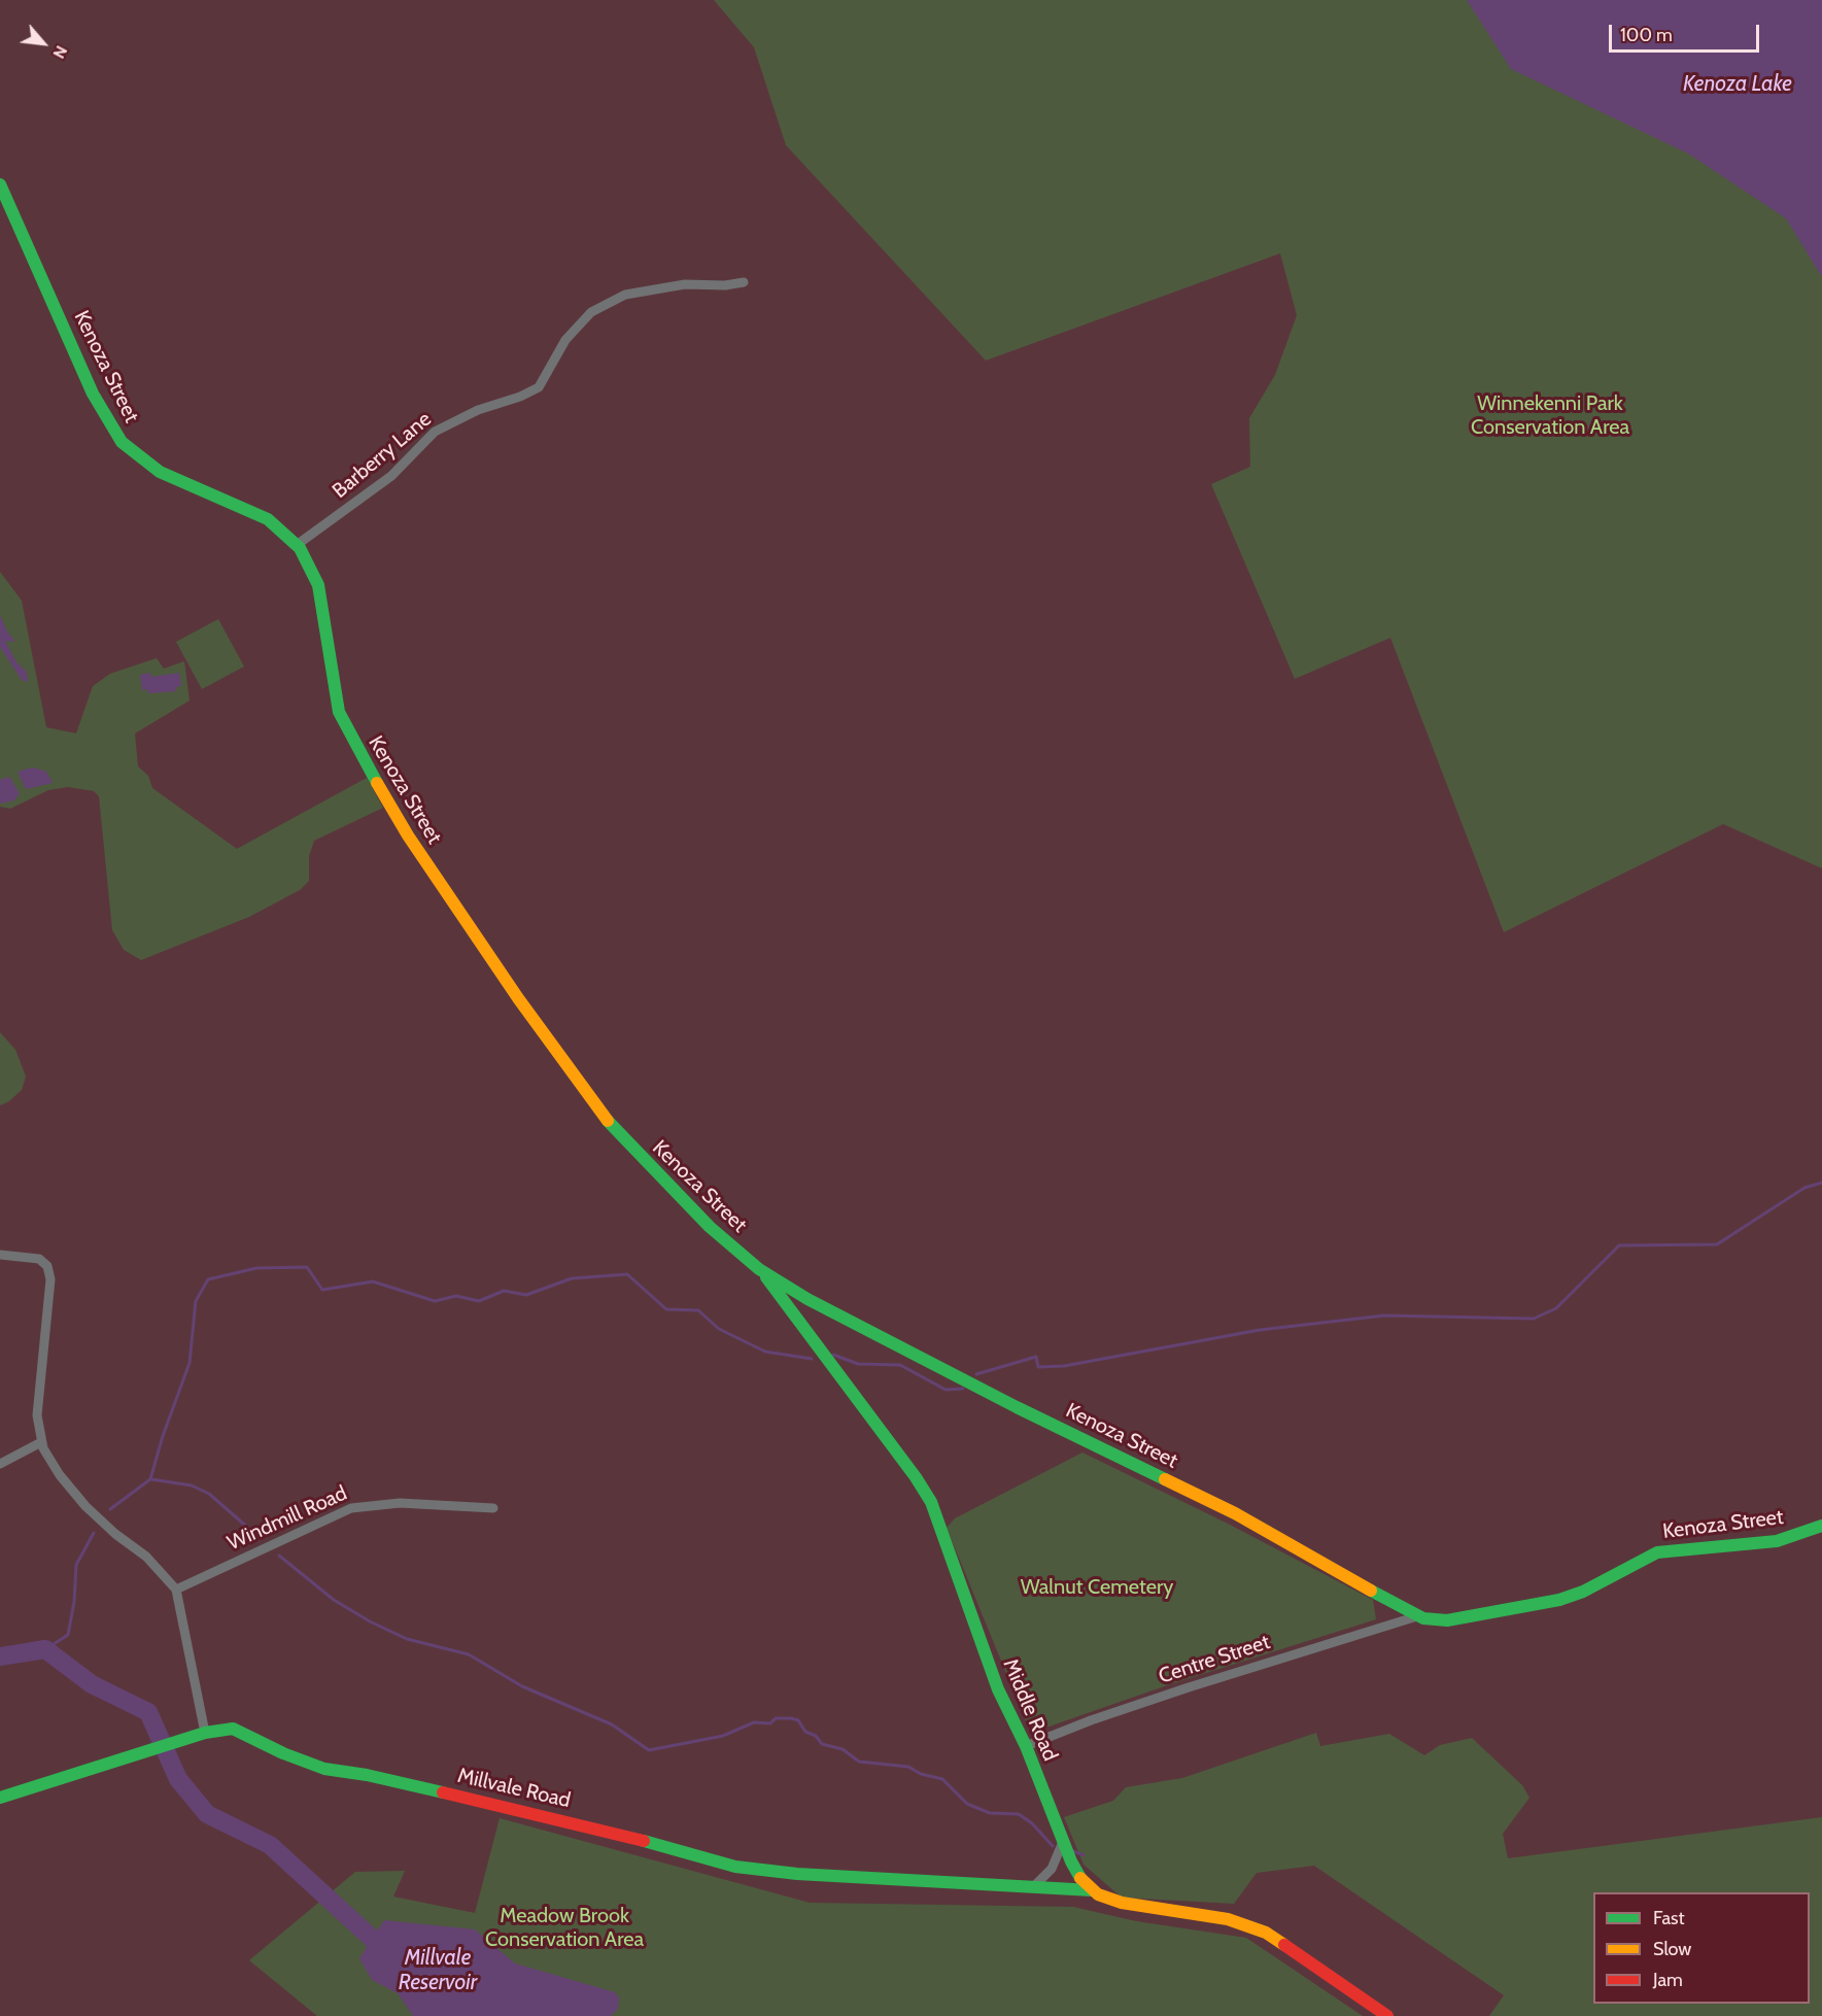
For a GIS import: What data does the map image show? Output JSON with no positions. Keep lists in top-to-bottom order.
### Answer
{
  "streets": {
    "street": [
      "Kenoza Street",
      "Barberry Lane",
      "Windmill Road",
      "Centre Street",
      "Middle Road",
      "Millvale Road"
    ]
  },
  "crossings": [
    ["Kenoza Street", "Barberry Lane"],
    ["Kenoza Street", "Centre Street"],
    ["Kenoza Street", "Middle Road"],
    ["Centre Street", "Middle Road"],
    ["Middle Road", "Millvale Road"]
  ],
  "water": ["Kenoza Lake", "Millvale Reservoir"],
  "parks": ["Winnekenni Park Conservation Area", "Walnut Cemetery", "Meadow Brook Conservation Area"],
  "legend": ["Fast", "Slow", "Jam"],
  "scale_bar": "100 m",
  "north": "bottom right"
}
